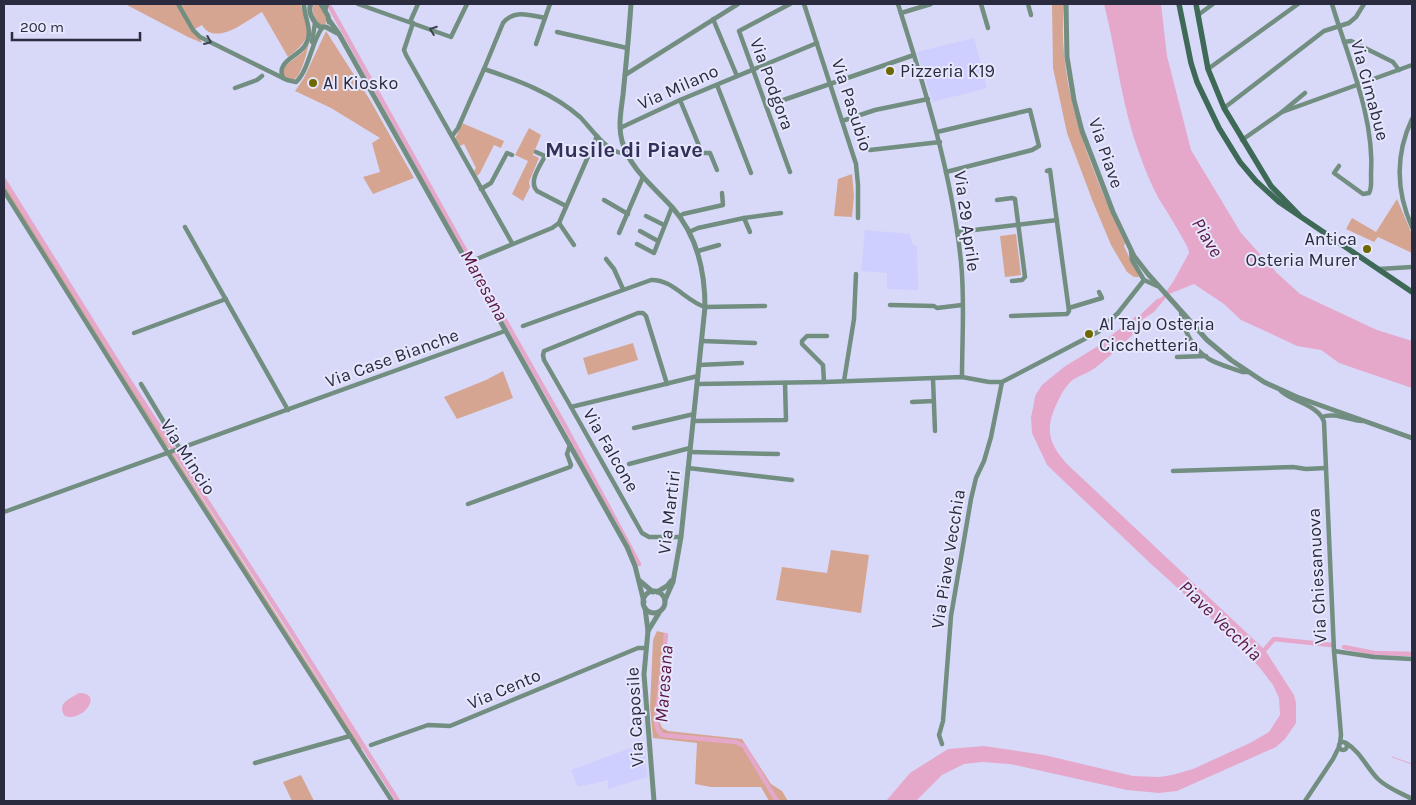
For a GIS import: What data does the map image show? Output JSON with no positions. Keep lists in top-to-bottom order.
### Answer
{
  "streets": {
    "street": [
      "Via Podgora",
      "Via Milano",
      "Via Cimabue",
      "Via Pasubio",
      "Via Piave",
      "Via 29 Aprile",
      "Via Case Bianche",
      "Via Falcone",
      "Via Mincio",
      "Via Martiri",
      "Via Piave Vecchia",
      "Via Chiesanuova",
      "Via Cento",
      "Via Caposile"
    ]
  },
  "crossings": [
    ["Via Podgora", "Via Milano"],
    ["Via Milano", "Via Pasubio"],
    ["Via Milano", "Via Martiri"],
    ["Via Case Bianche", "Via Mincio"],
    ["Via Falcone", "Via Martiri"],
    ["Via Martiri", "Via Caposile"],
    ["Via Cento", "Via Caposile"]
  ],
  "districts": ["Musile di Piave"],
  "water": ["Piave", "Maresana", "Piave Vecchia"],
  "places": [
    "Pizzeria K19",
    "Al Kiosko",
    "Antica Osteria Murer",
    "Al Tajo Osteria Cicchetteria"
  ],
  "scale_bar": "200 m"
}
